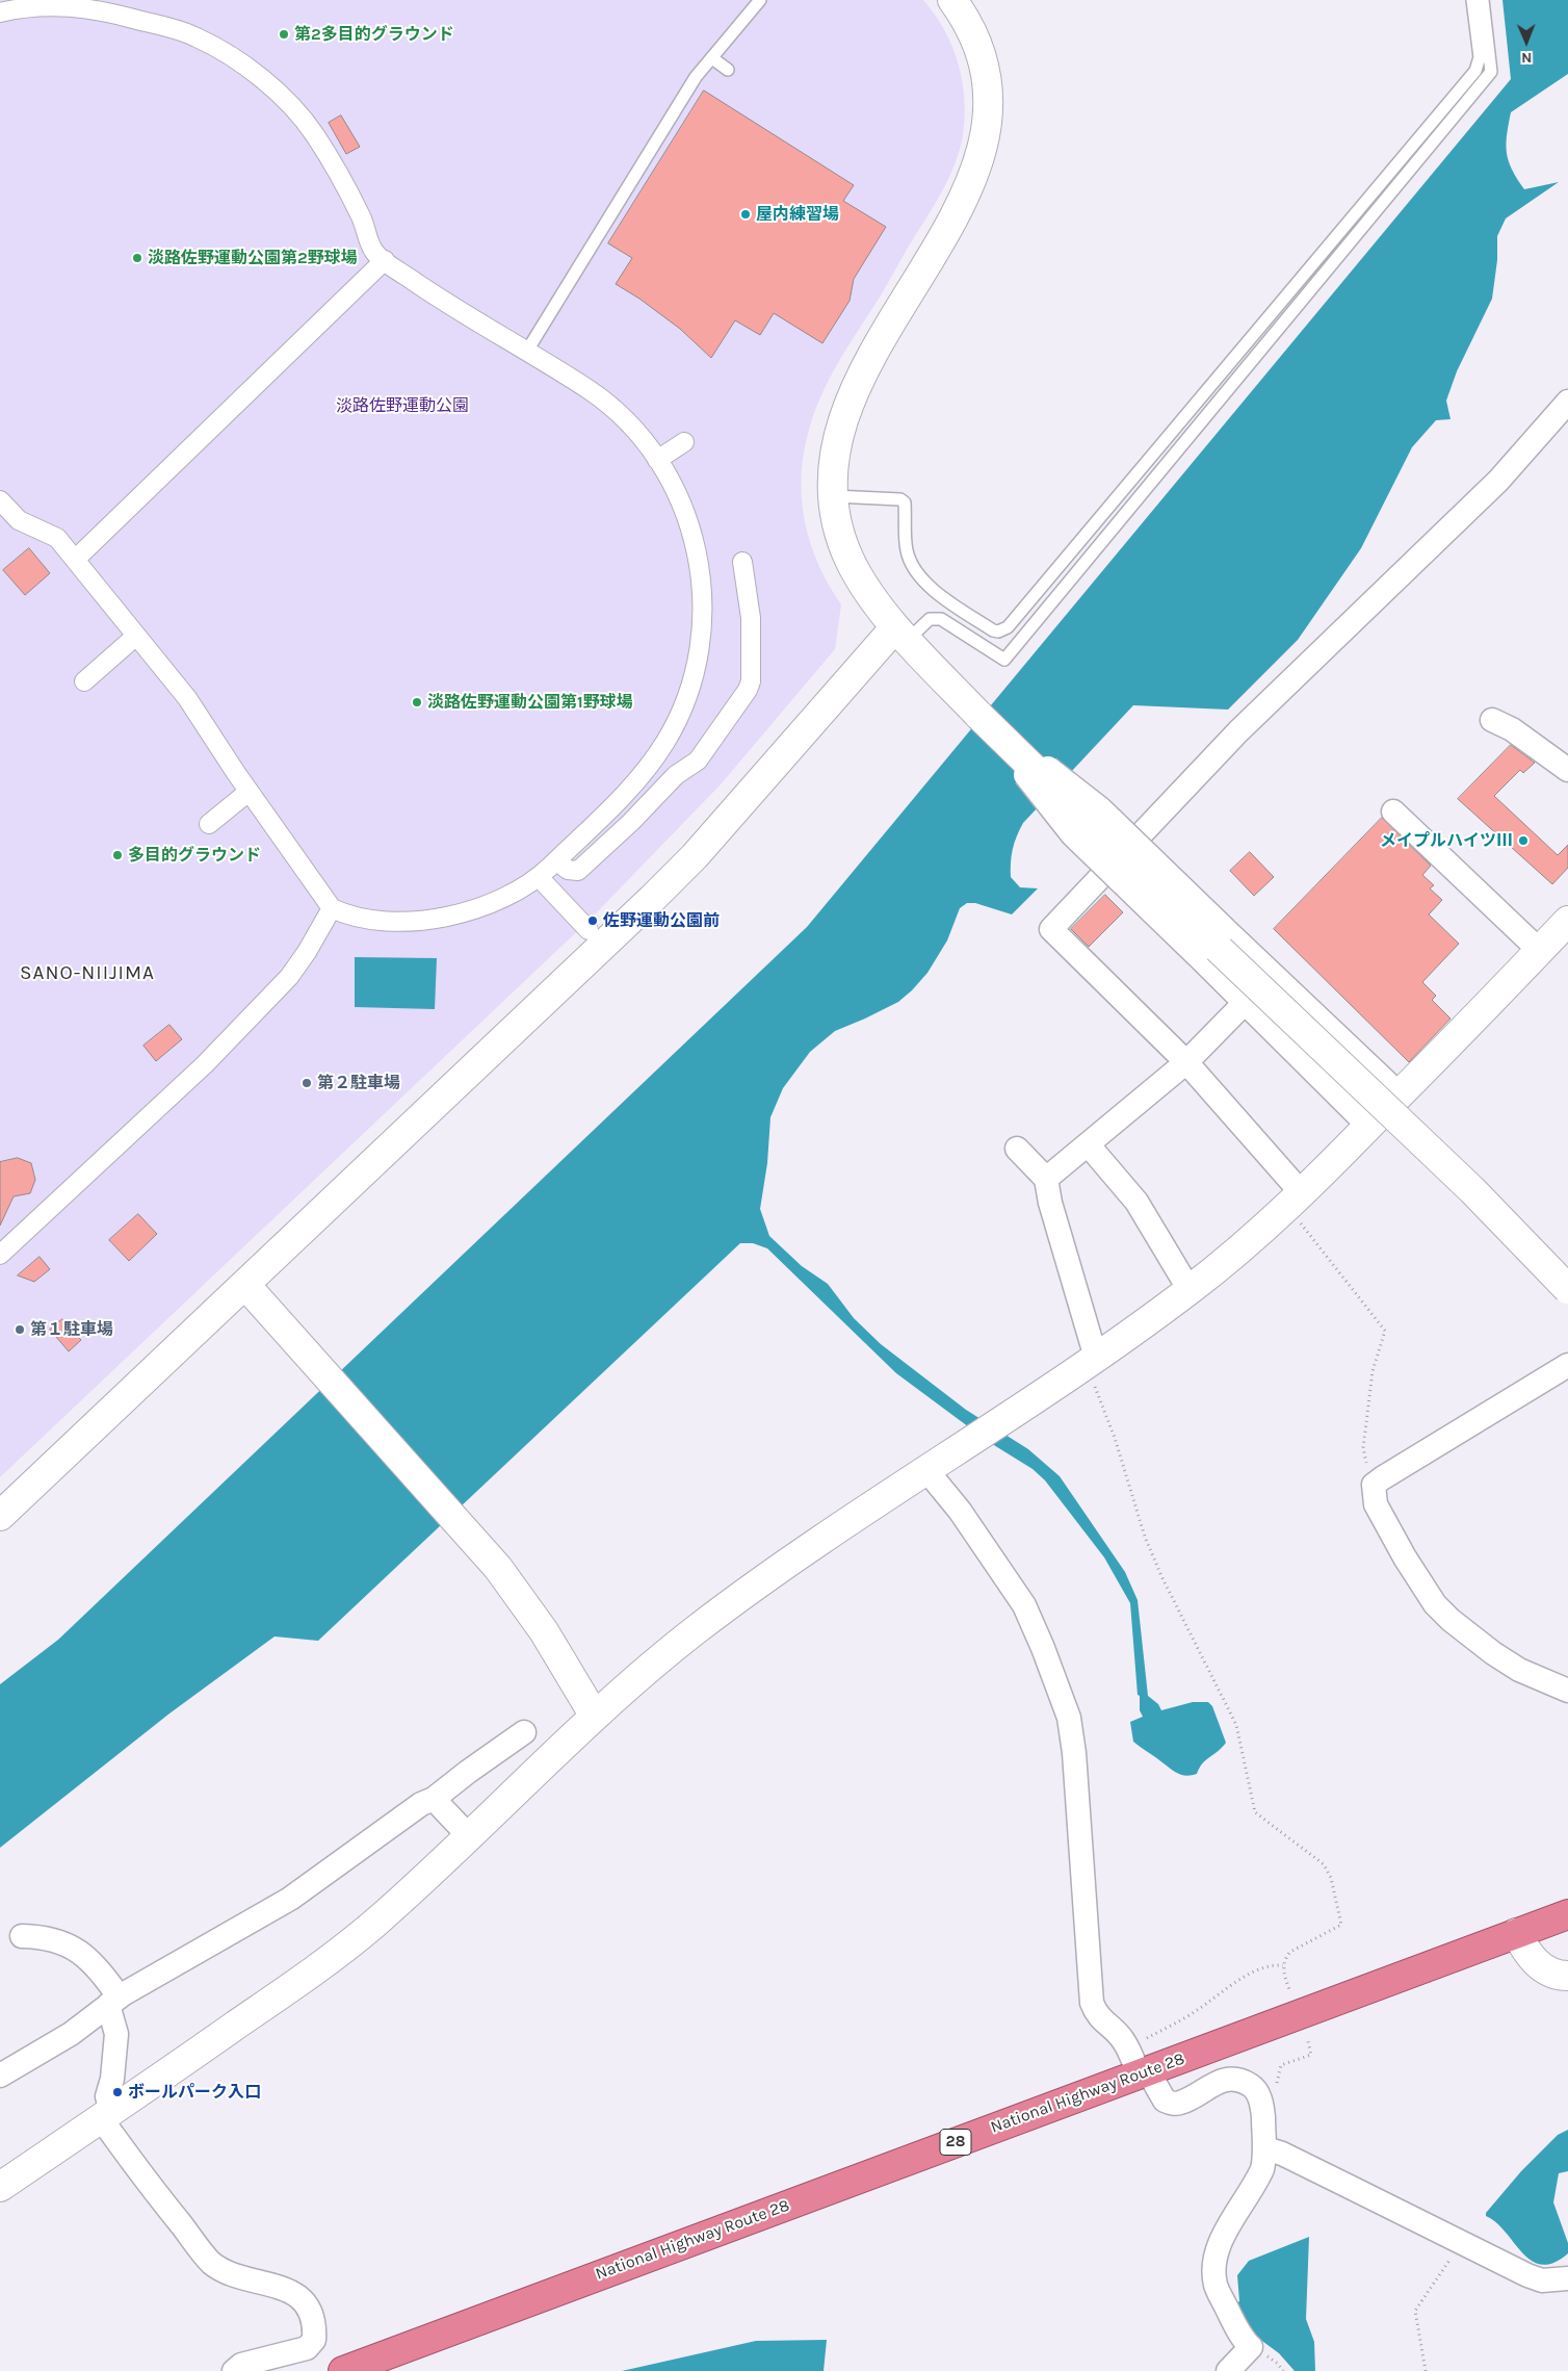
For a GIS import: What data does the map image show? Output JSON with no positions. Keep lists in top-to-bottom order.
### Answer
{
  "streets": {
    "highway": ["National Highway Route 28", "28"]
  },
  "districts": ["SANO-NIIJIMA"],
  "parks": ["淡路佐野運動公園"],
  "places": [
    "第2多目的グラウンド",
    "屋内練習場",
    "淡路佐野運動公園第2野球場",
    "淡路佐野運動公園第1野球場",
    "メイプルハイツⅢ",
    "多目的グラウンド",
    "佐野運動公園前",
    "第２駐車場",
    "第１駐車場",
    "ボールパーク入口"
  ],
  "north": "bottom"
}
